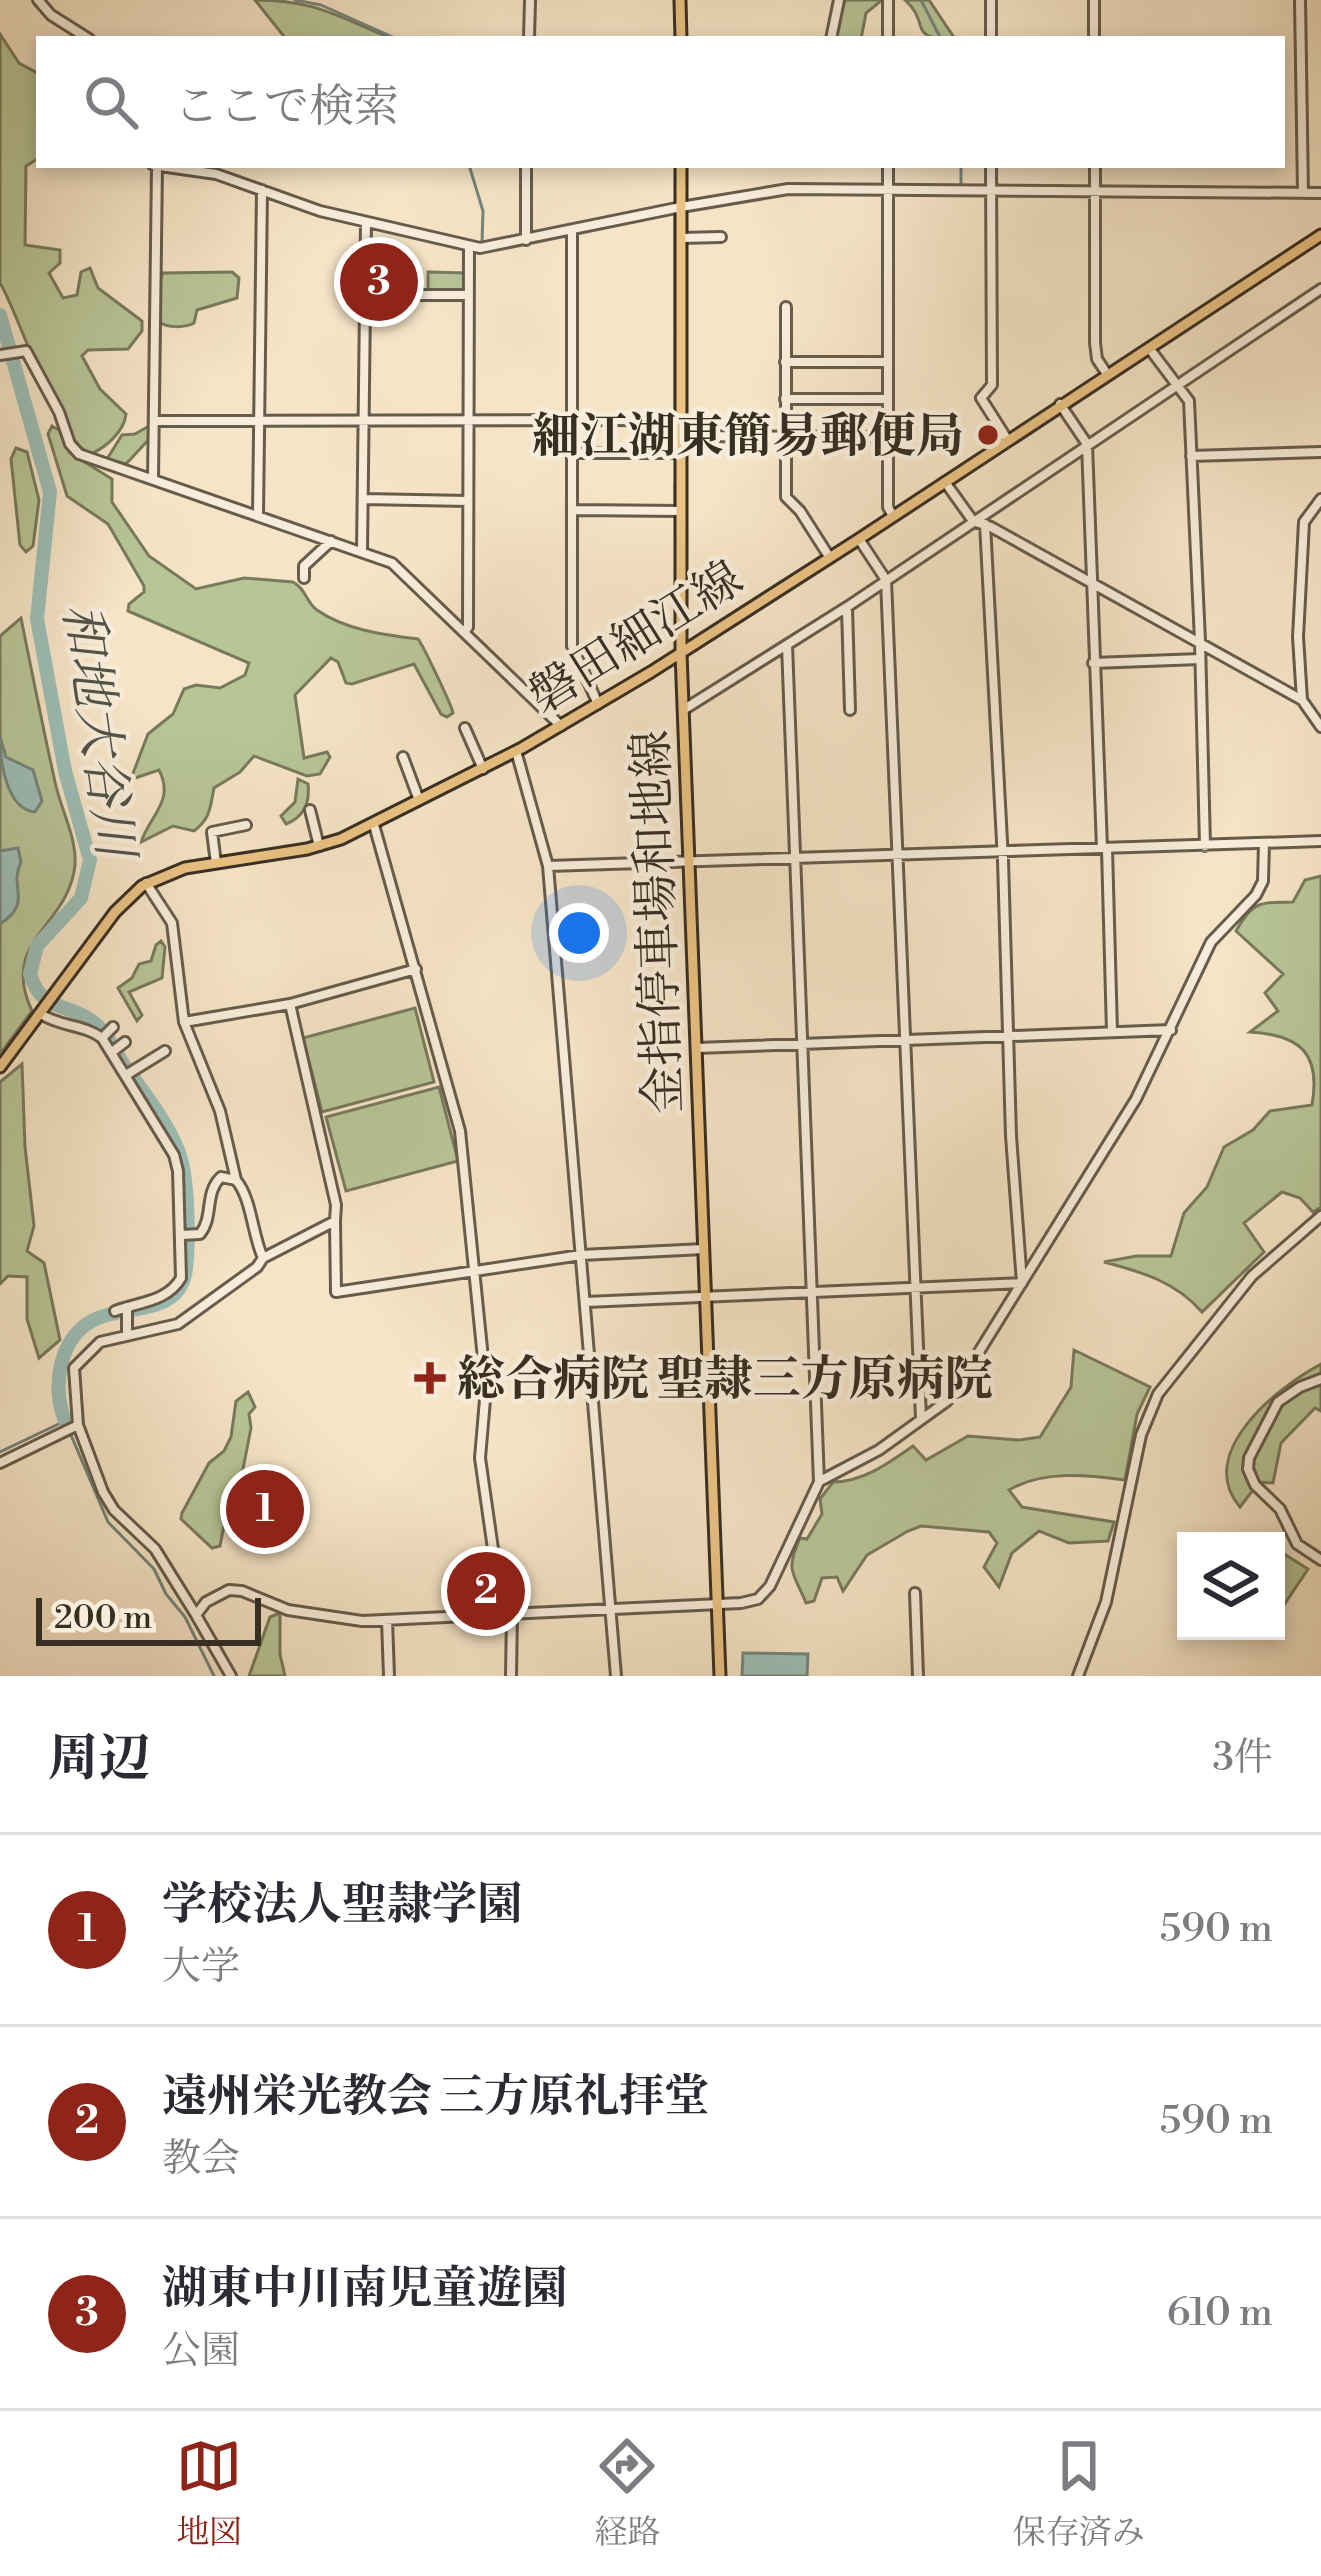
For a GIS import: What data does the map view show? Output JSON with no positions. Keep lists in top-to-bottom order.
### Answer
{
  "streets": {
    "main road": ["磐田細江線", "金指停車場和地線"]
  },
  "crossings": [
    ["磐田細江線", "金指停車場和地線"]
  ],
  "water": ["和地大谷川"],
  "places": {
    "other": ["細江湖東簡易郵便局"],
    "health": ["総合病院 聖隷三方原病院"]
  },
  "scale_bar": "200 m",
  "page": {
    "search": "ここで検索",
    "pins": ["3", "1", "2"],
    "scale": "200 m",
    "heading": ["周辺", "3件"],
    "list": [
      {
        "mark": "1",
        "name": "学校法人聖隷学園",
        "note": "大学",
        "value": "590 m"
      },
      {
        "mark": "2",
        "name": "遠州栄光教会 三方原礼拝堂",
        "note": "教会",
        "value": "590 m"
      },
      {
        "mark": "3",
        "name": "湖東中川南児童遊園",
        "note": "公園",
        "value": "610 m"
      }
    ],
    "nav": ["地図", "経路", "保存済み"]
  }
}
